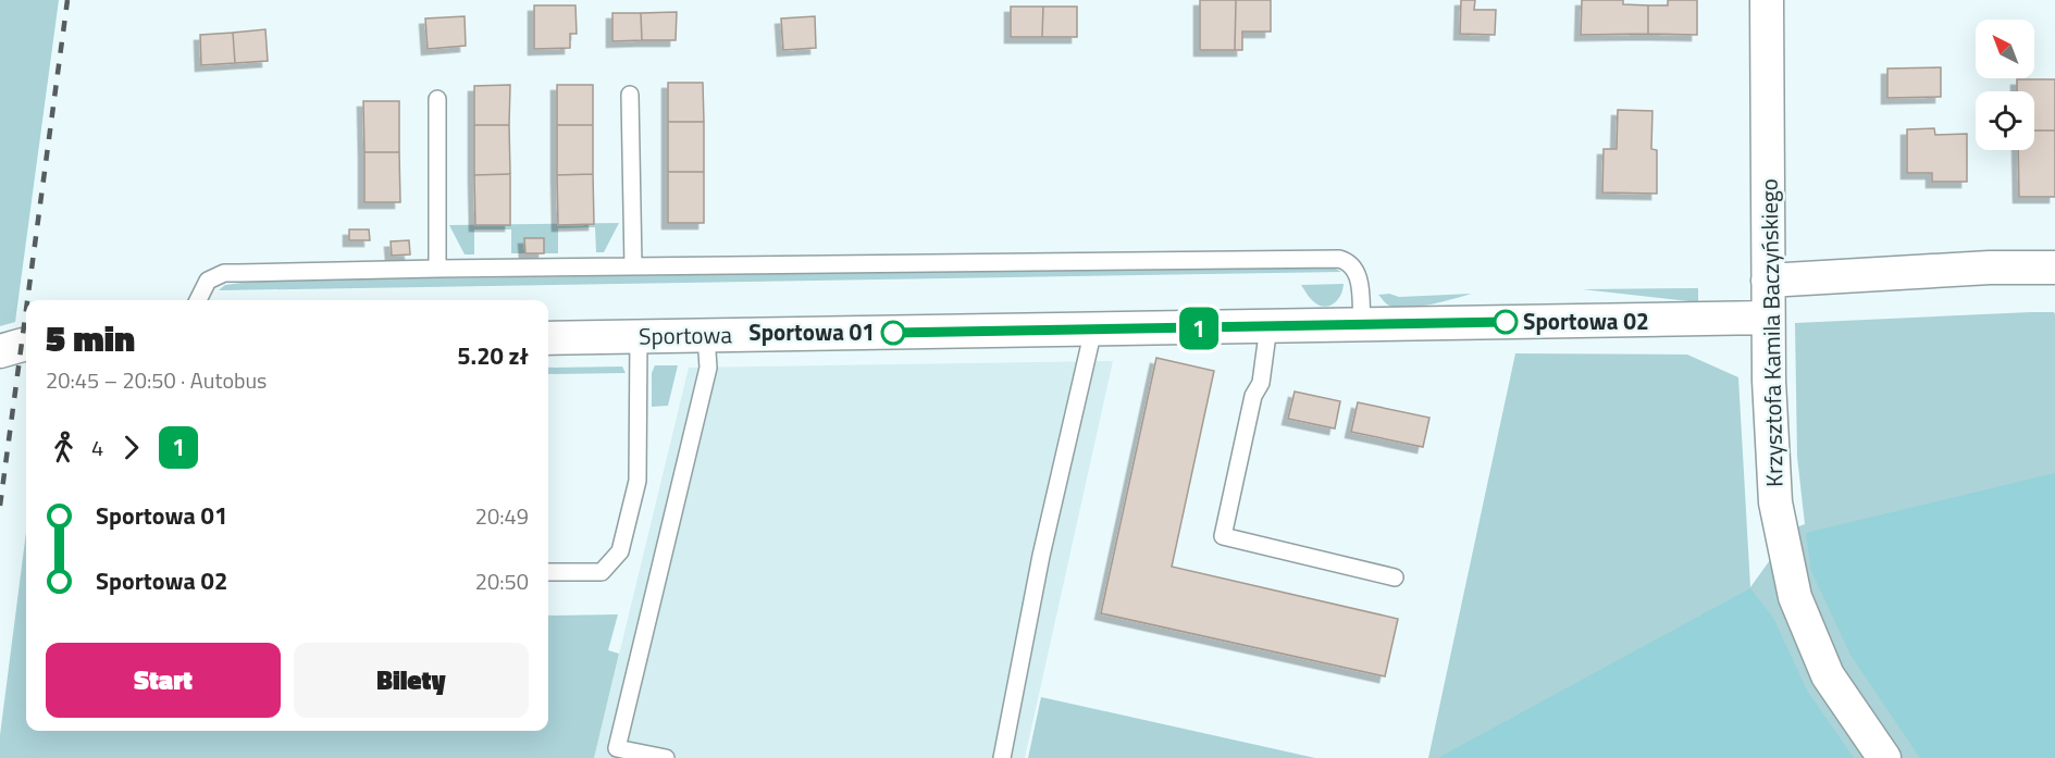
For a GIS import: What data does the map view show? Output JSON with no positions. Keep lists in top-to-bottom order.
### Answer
{
  "streets": {
    "street": ["Krzysztofa Kamila Baczyńskiego", "Sportowa"]
  },
  "crossings": [
    ["Krzysztofa Kamila Baczyńskiego", "Sportowa"]
  ],
  "places": ["Sportowa 02", "Sportowa 01"],
  "lines": ["bus line 1"],
  "north": "top left",
  "page": {
    "on_map": "1",
    "heading": ["5 min", "20:45 – 20:50 · Autobus", "5.20 zł"],
    "legs": ["4", "1"],
    "list": [
      {
        "name": "Sportowa 01",
        "value": "20:49"
      },
      {
        "name": "Sportowa 02",
        "value": "20:50"
      }
    ],
    "buttons": ["Start", "Bilety"]
  }
}
